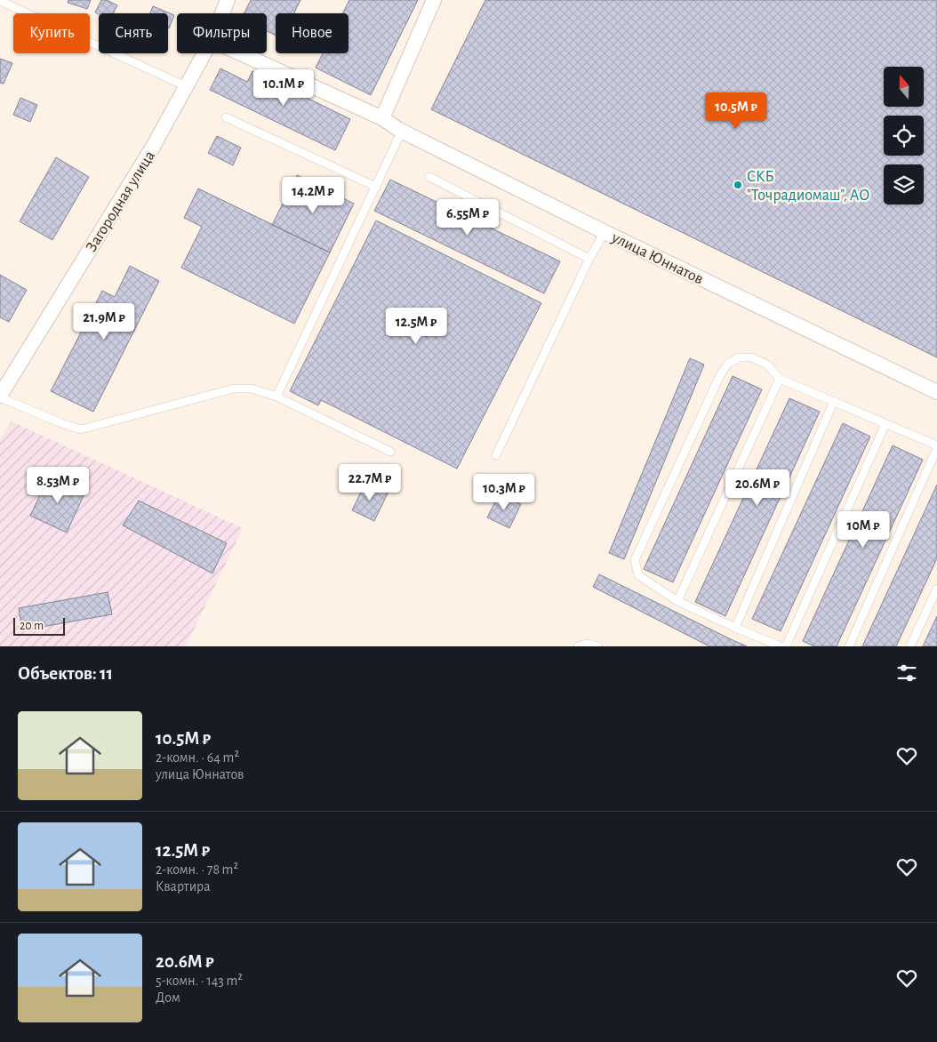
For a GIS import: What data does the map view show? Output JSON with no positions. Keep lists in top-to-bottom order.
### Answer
{
  "streets": {
    "street": ["Загородная улица", "улица Юннатов"]
  },
  "places": ["СКБ \"Точрадиомаш\", АО"],
  "scale_bar": "20 m",
  "north": "top",
  "page": {
    "chip": [
      "Купить",
      "Снять",
      "Фильтры",
      "Новое"
    ],
    "price": [
      "10.1M ₽",
      "10.5M ₽",
      "14.2M ₽",
      "6.55M ₽",
      "21.9M ₽",
      "12.5M ₽",
      "22.7M ₽",
      "8.53M ₽",
      "20.6M ₽",
      "10.3M ₽",
      "10M ₽"
    ],
    "scale": "20 m",
    "heading": "Объектов: 11",
    "list": [
      {
        "name": "10.5M ₽",
        "note": "2-комн. · 64 m² · улица Юннатов"
      },
      {
        "name": "12.5M ₽",
        "note": "2-комн. · 78 m² · Квартира"
      },
      {
        "name": "20.6M ₽",
        "note": "5-комн. · 143 m² · Дом"
      }
    ]
  }
}
